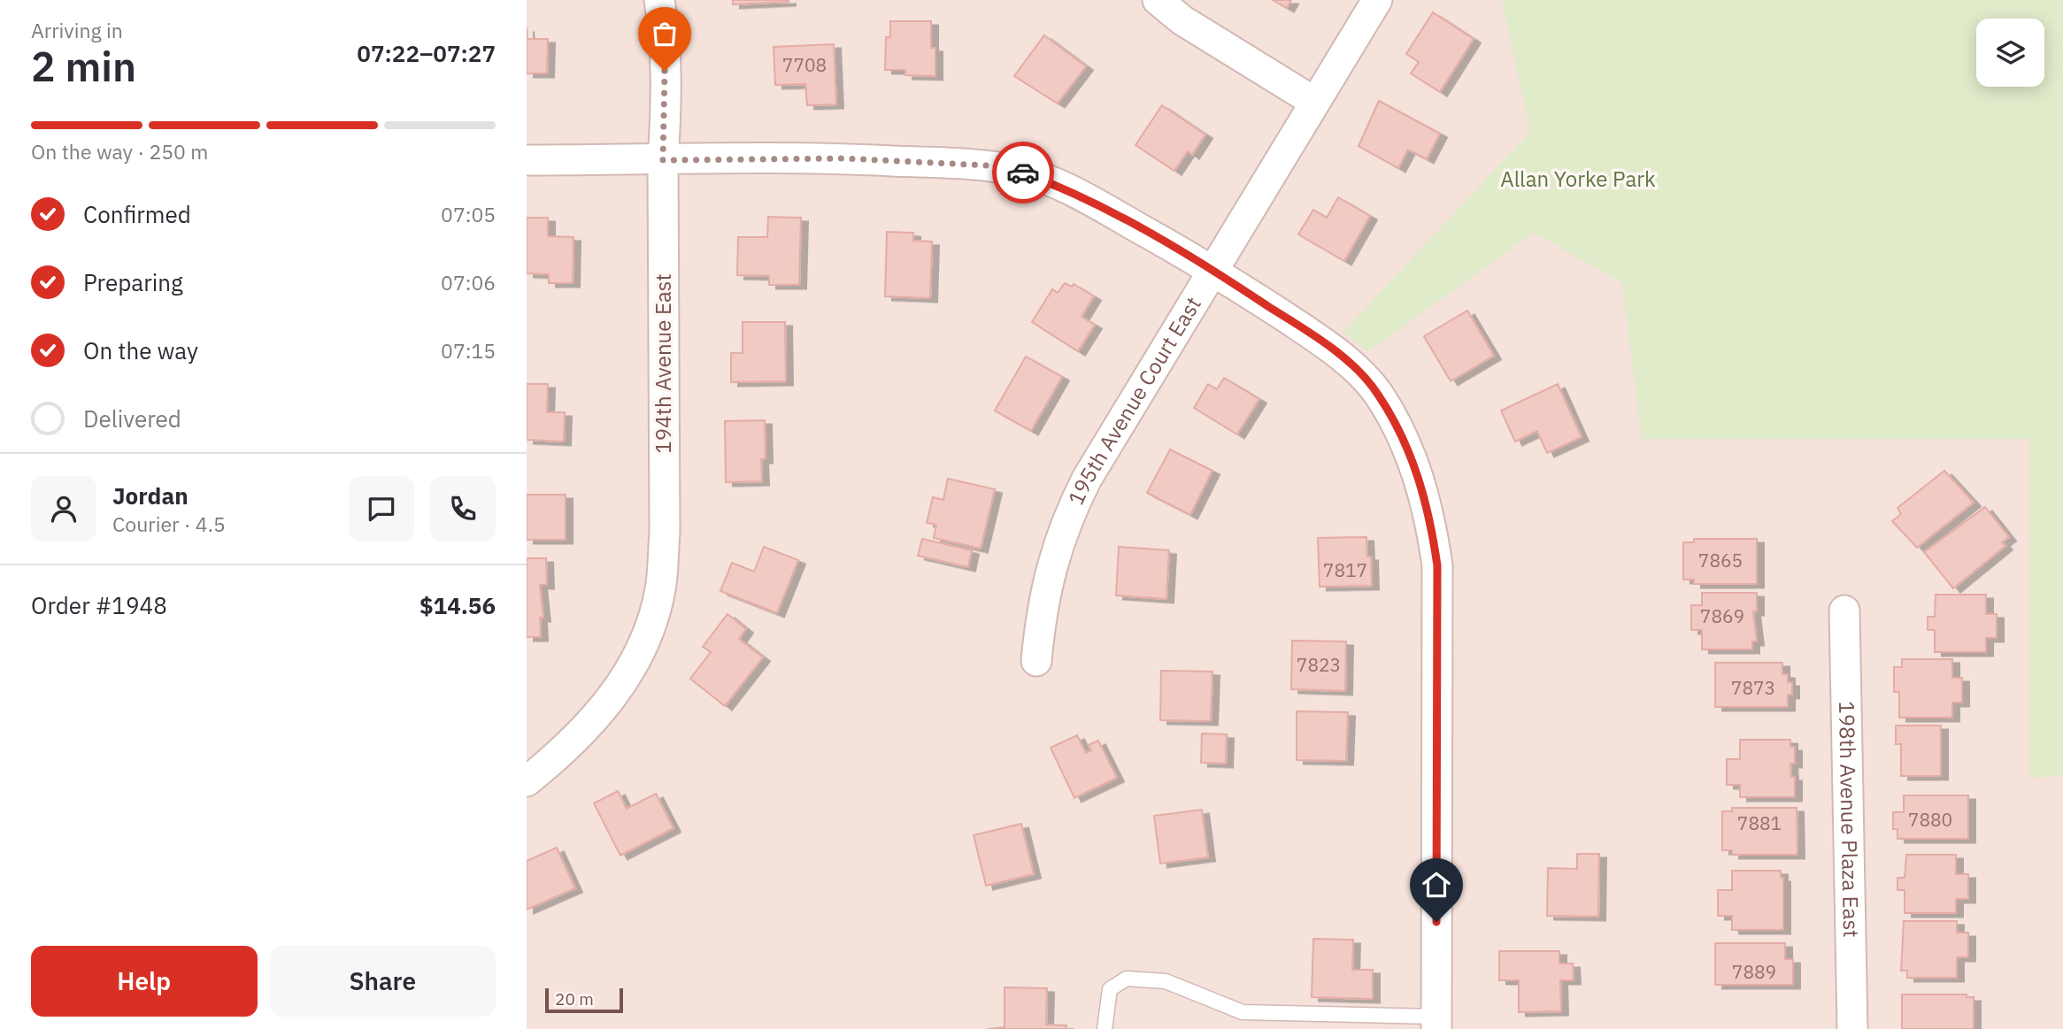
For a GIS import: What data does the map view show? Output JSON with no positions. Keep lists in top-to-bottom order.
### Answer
{
  "streets": {
    "street": ["194th Avenue East", "195th Avenue Court East", "198th Avenue Plaza East"]
  },
  "parks": ["Allan Yorke Park"],
  "house_numbers": [
    "7708",
    "7865",
    "7817",
    "7869",
    "7823",
    "7873",
    "7880",
    "7881",
    "7889"
  ],
  "scale_bar": "20 m",
  "page": {
    "heading": ["2 min", "Arriving in", "07:22–07:27"],
    "panel": [
      "Jordan",
      "Courier · 4.5",
      "Order #1948",
      "$14.56"
    ],
    "bar": "On the way · 250 m",
    "list": [
      ["Confirmed", "07:05"],
      ["Preparing", "07:06"],
      ["On the way", "07:15"],
      "Delivered"
    ],
    "buttons": ["Help", "Share"],
    "scale": "20 m"
  }
}
